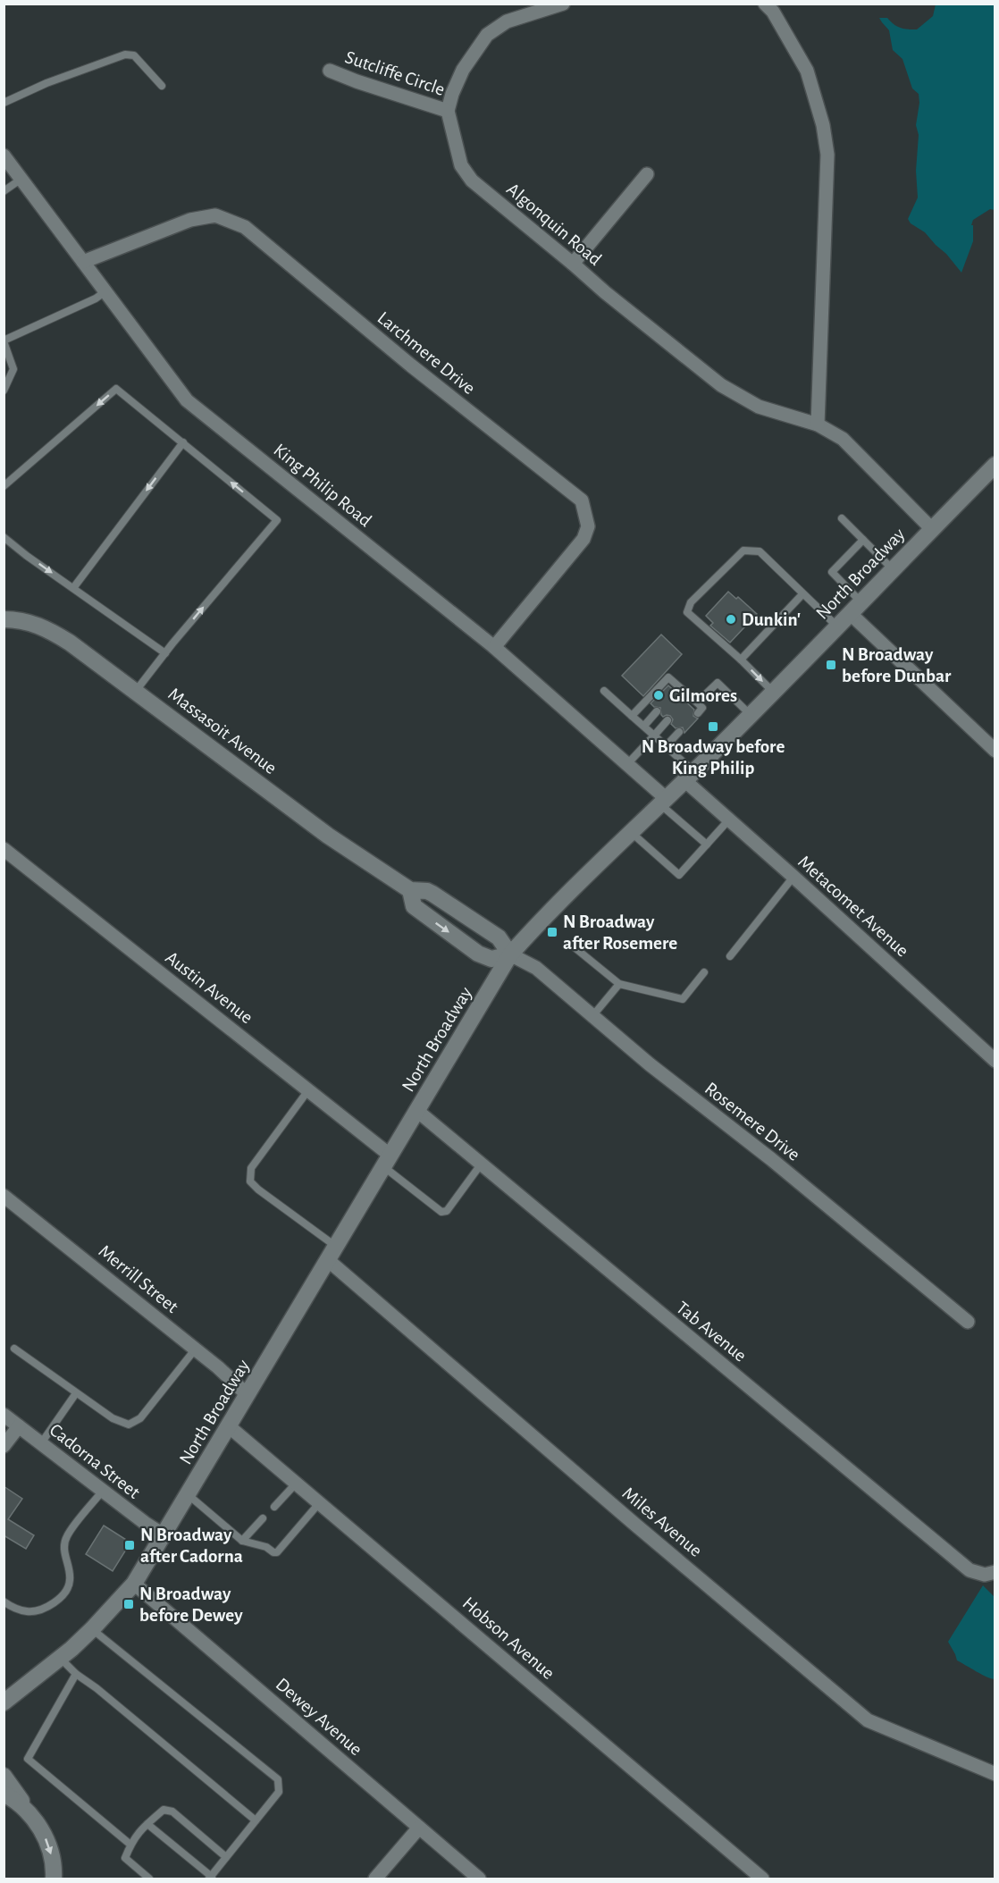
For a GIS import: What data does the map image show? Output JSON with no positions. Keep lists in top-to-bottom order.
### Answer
{
  "streets": {
    "main road": ["North Broadway", "Massasoit Avenue"],
    "street": [
      "Sutcliffe Circle",
      "Algonquin Road",
      "Larchmere Drive",
      "King Philip Road",
      "Metacomet Avenue",
      "Austin Avenue",
      "Rosemere Drive",
      "Merrill Street",
      "Tab Avenue",
      "Cadorna Street",
      "Miles Avenue",
      "Hobson Avenue",
      "Dewey Avenue"
    ]
  },
  "crossings": [
    ["Sutcliffe Circle", "Algonquin Road"],
    ["Algonquin Road", "North Broadway"],
    ["Larchmere Drive", "King Philip Road"],
    ["King Philip Road", "North Broadway"],
    ["North Broadway", "Massasoit Avenue"],
    ["North Broadway", "Metacomet Avenue"],
    ["North Broadway", "Austin Avenue"],
    ["North Broadway", "Rosemere Drive"],
    ["North Broadway", "Merrill Street"],
    ["North Broadway", "Tab Avenue"],
    ["North Broadway", "Cadorna Street"],
    ["North Broadway", "Miles Avenue"],
    ["North Broadway", "Hobson Avenue"],
    ["North Broadway", "Dewey Avenue"],
    ["Massasoit Avenue", "Rosemere Drive"]
  ],
  "places": {
    "other": ["Dunkin'", "Gilmores"],
    "transit": [
      "N Broadway before Dunbar",
      "N Broadway before King Philip",
      "N Broadway after Rosemere",
      "N Broadway after Cadorna",
      "N Broadway before Dewey"
    ]
  }
}
